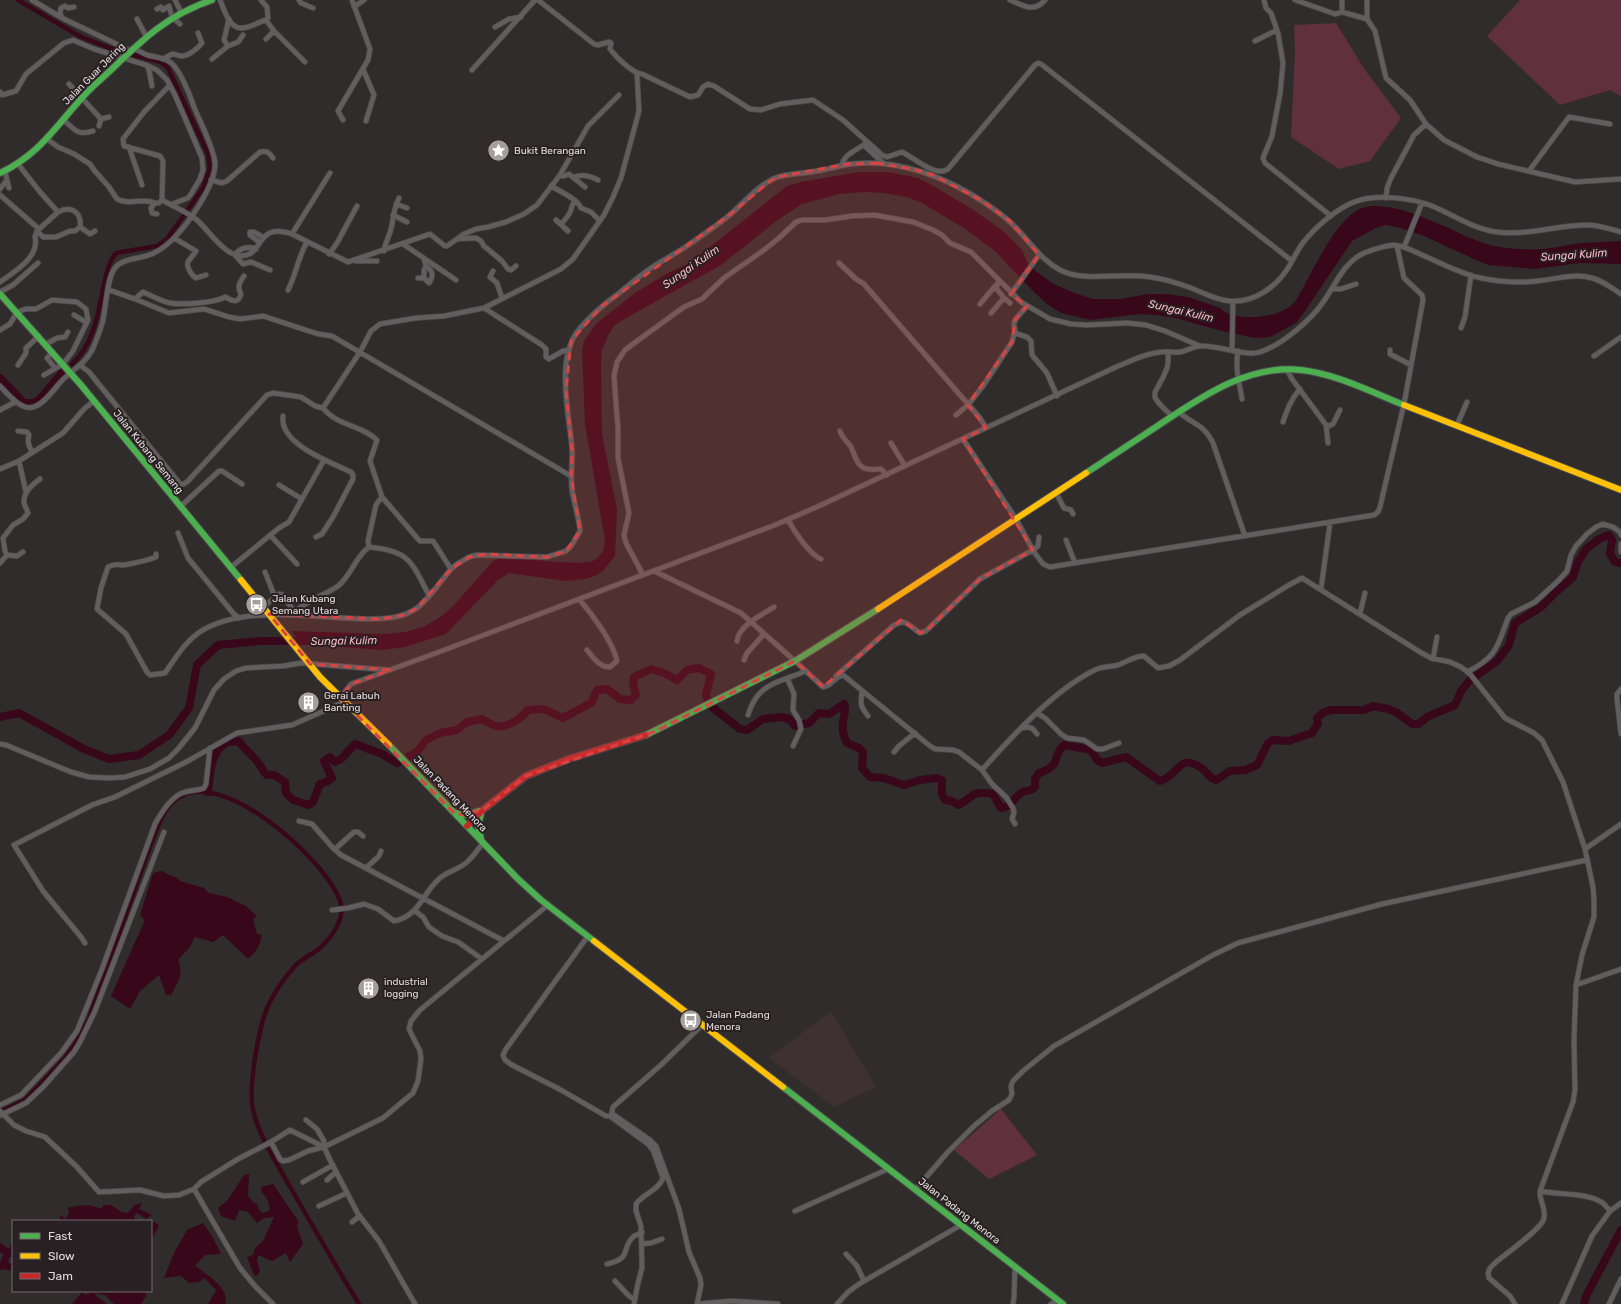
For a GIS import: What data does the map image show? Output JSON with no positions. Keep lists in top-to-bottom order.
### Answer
{
  "streets": {
    "street": ["Jalan Guar Jering", "Jalan Kubang Semang", "Jalan Padang Menora"]
  },
  "crossings": [
    ["Jalan Kubang Semang", "Jalan Padang Menora"]
  ],
  "water": ["Sungai Kulim"],
  "places": {
    "place": ["Bukit Berangan"],
    "bus stop": ["Jalan Kubang Semang Utara", "Jalan Padang Menora"],
    "building": ["Gerai Labuh Banting", "industrial logging"]
  },
  "legend": ["Fast", "Slow", "Jam"]
}
